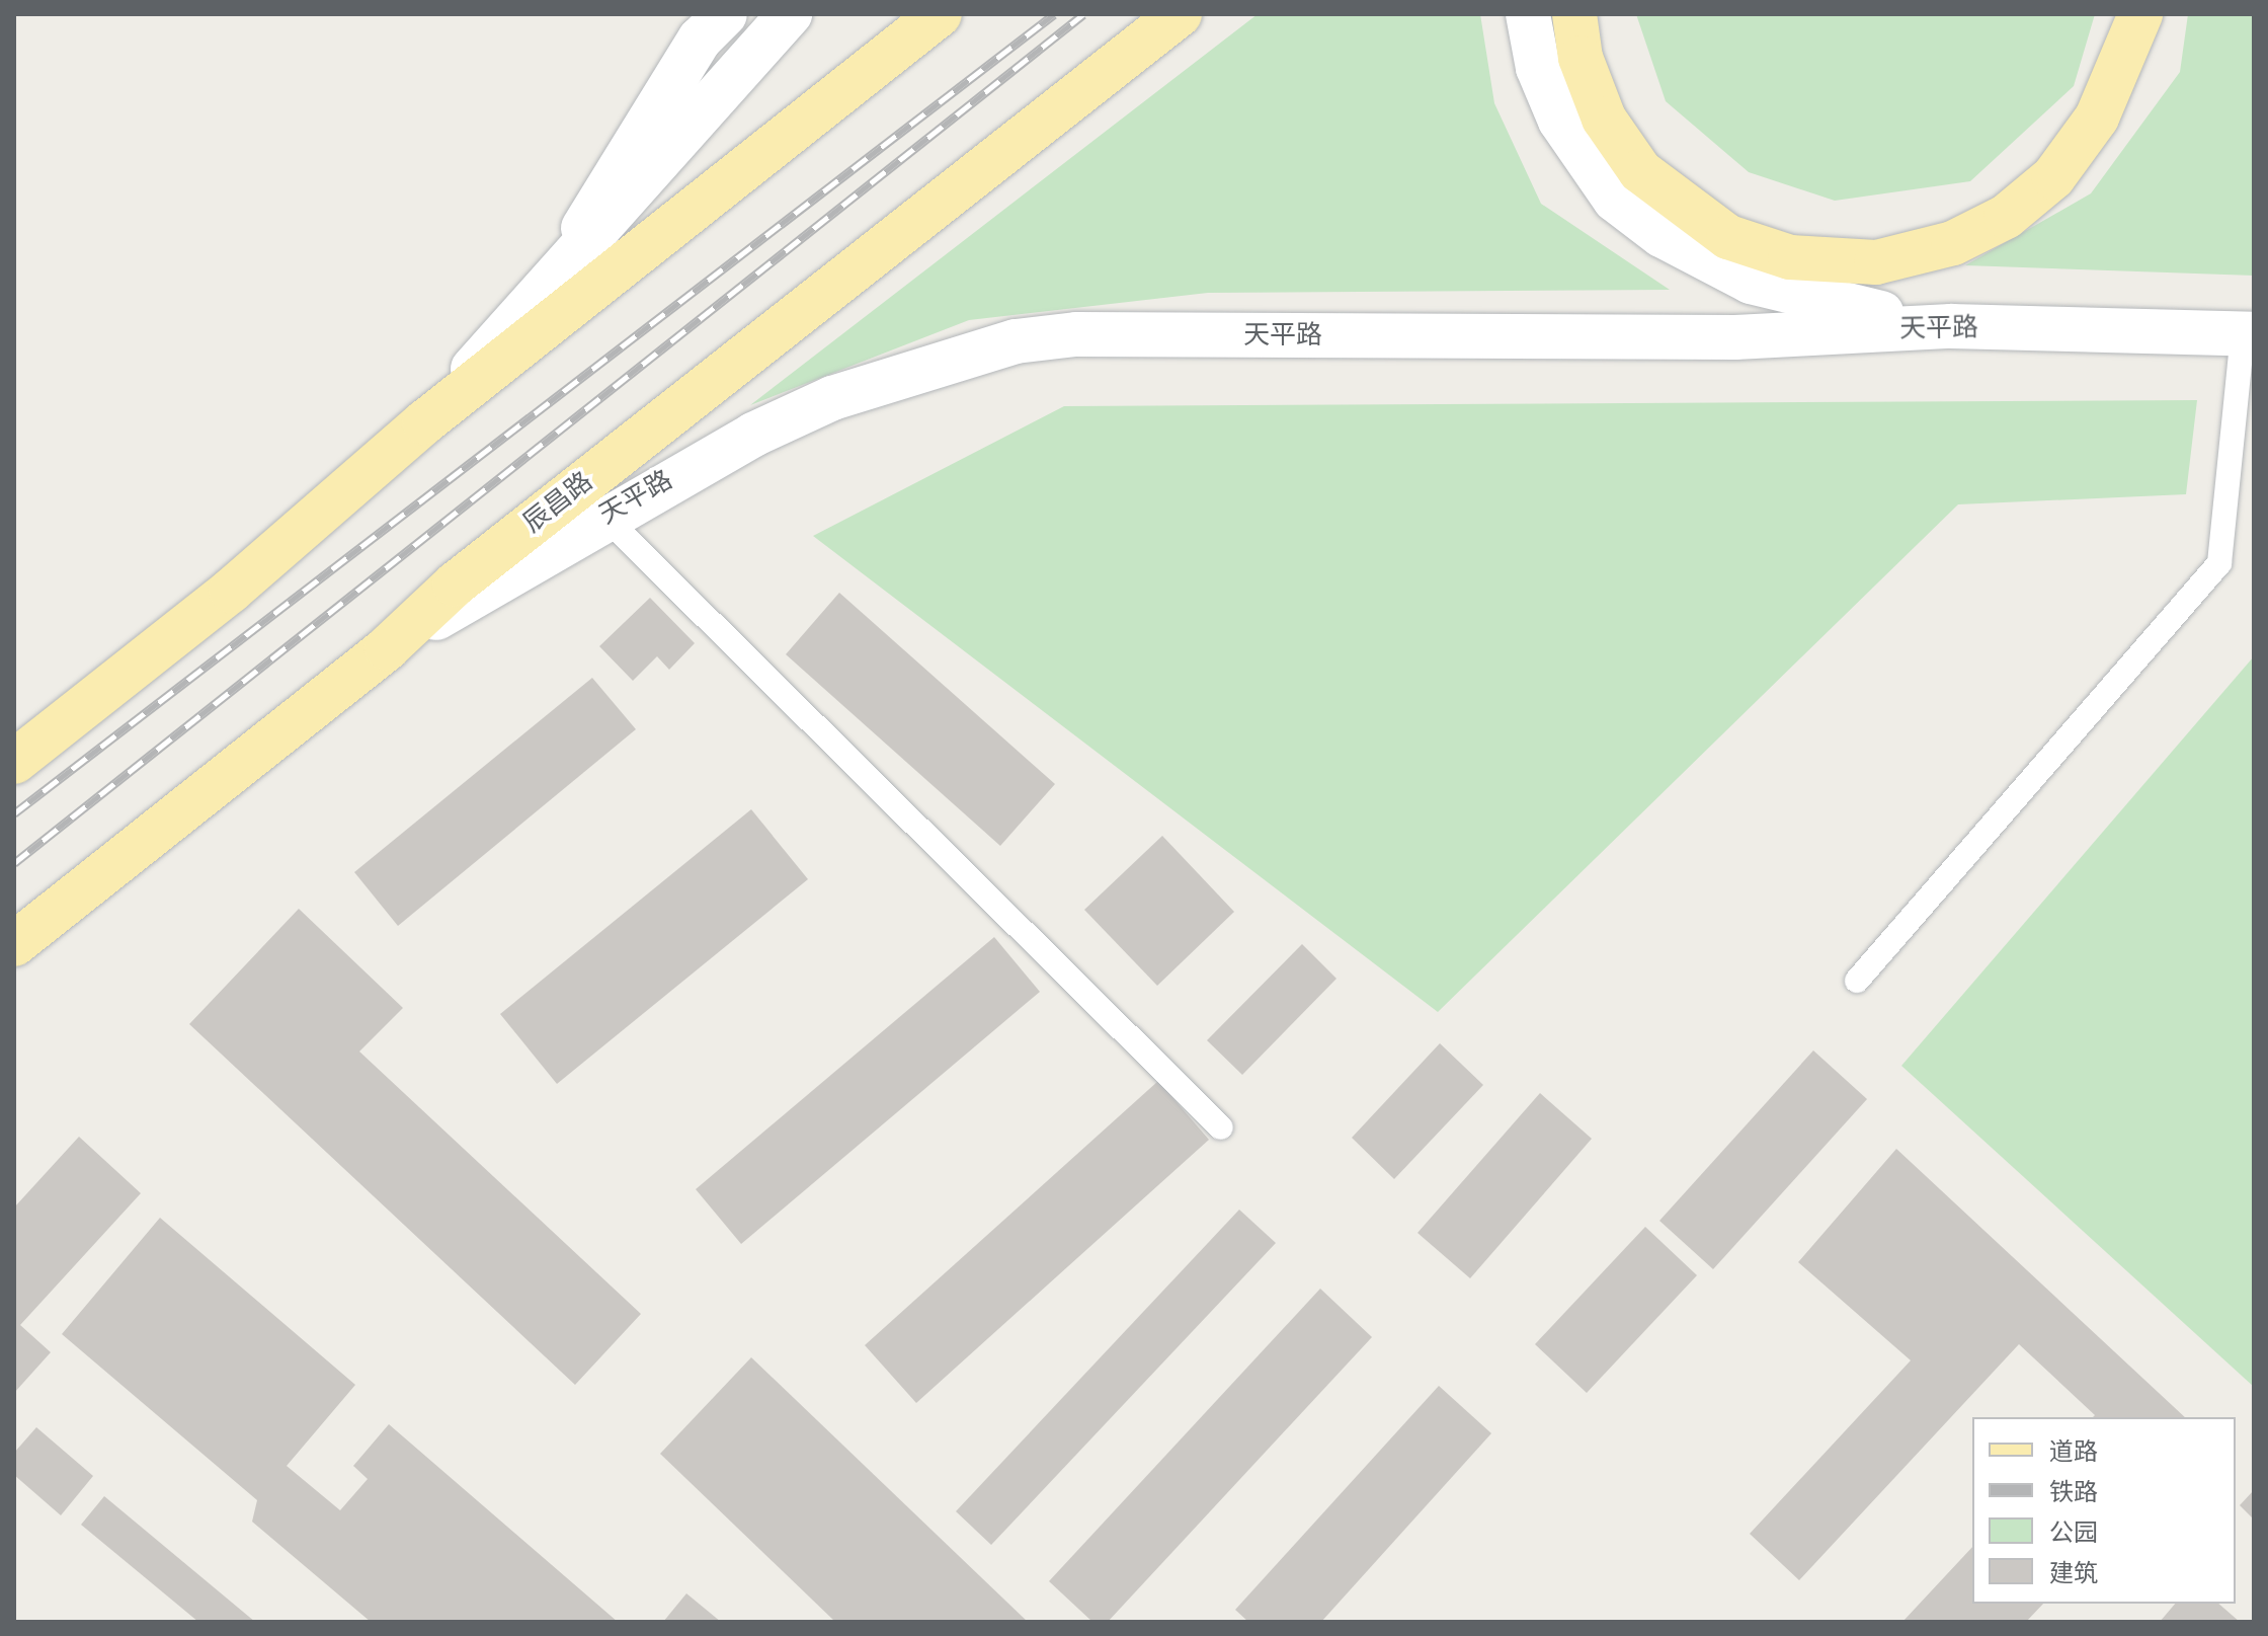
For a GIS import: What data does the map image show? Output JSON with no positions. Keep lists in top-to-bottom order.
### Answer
{
  "streets": {
    "main road": ["辰昌路"],
    "street": ["天平路"]
  },
  "crossings": [
    ["天平路", "辰昌路"]
  ],
  "legend": [
    "道路",
    "铁路",
    "公园",
    "建筑"
  ]
}
